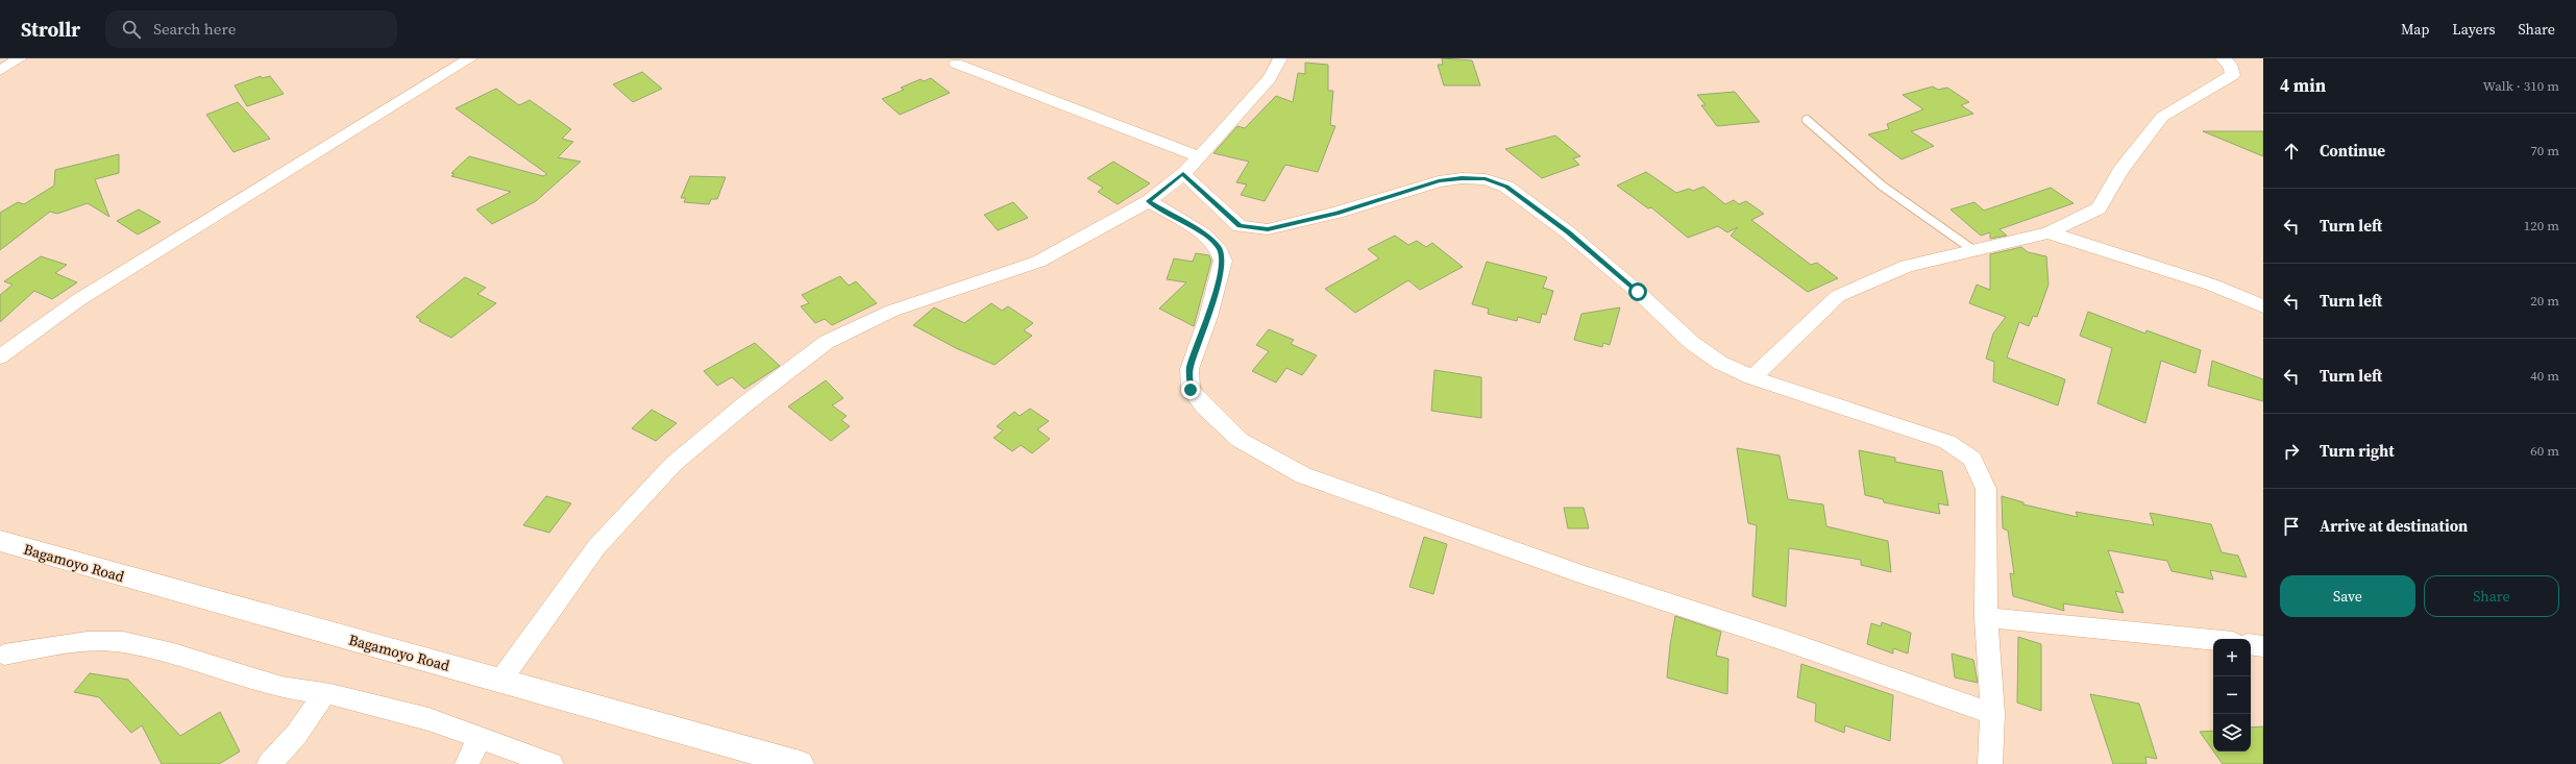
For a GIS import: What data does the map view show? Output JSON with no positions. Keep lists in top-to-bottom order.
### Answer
{
  "streets": {
    "highway": ["Bagamoyo Road"]
  },
  "page": {
    "header": "Strollr",
    "search": "Search here",
    "nav": ["Map", "Layers", "Share"],
    "heading": ["4 min", "Walk · 310 m"],
    "list": [
      ["Continue", "70 m"],
      ["Turn left", "120 m"],
      ["Turn left", "20 m"],
      ["Turn left", "40 m"],
      ["Turn right", "60 m"],
      "Arrive at destination"
    ],
    "buttons": ["Save", "Share"],
    "map_buttons": ["+", "−"]
  }
}
